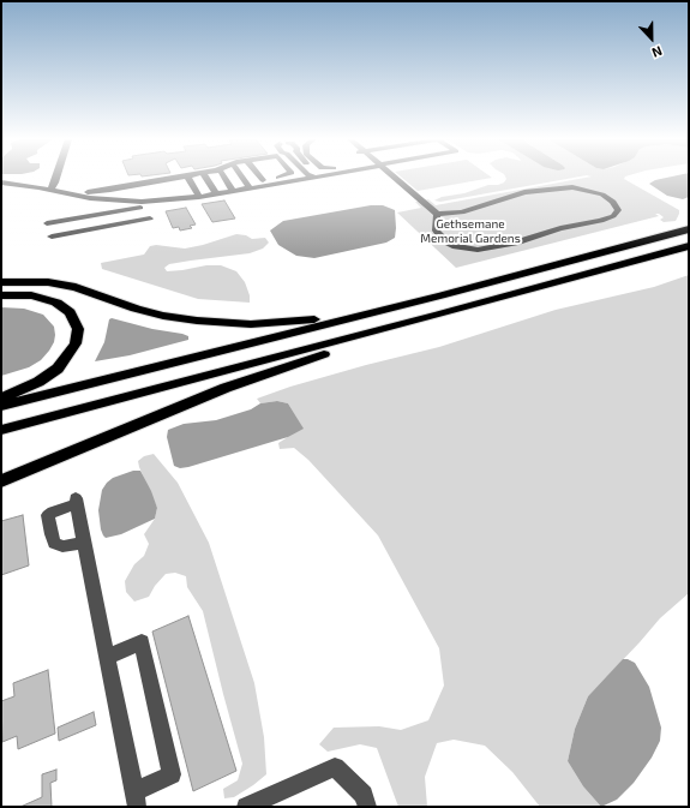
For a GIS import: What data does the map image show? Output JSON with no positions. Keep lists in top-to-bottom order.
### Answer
{
  "parks": ["Gethsemane Memorial Gardens"],
  "north": "bottom"
}
